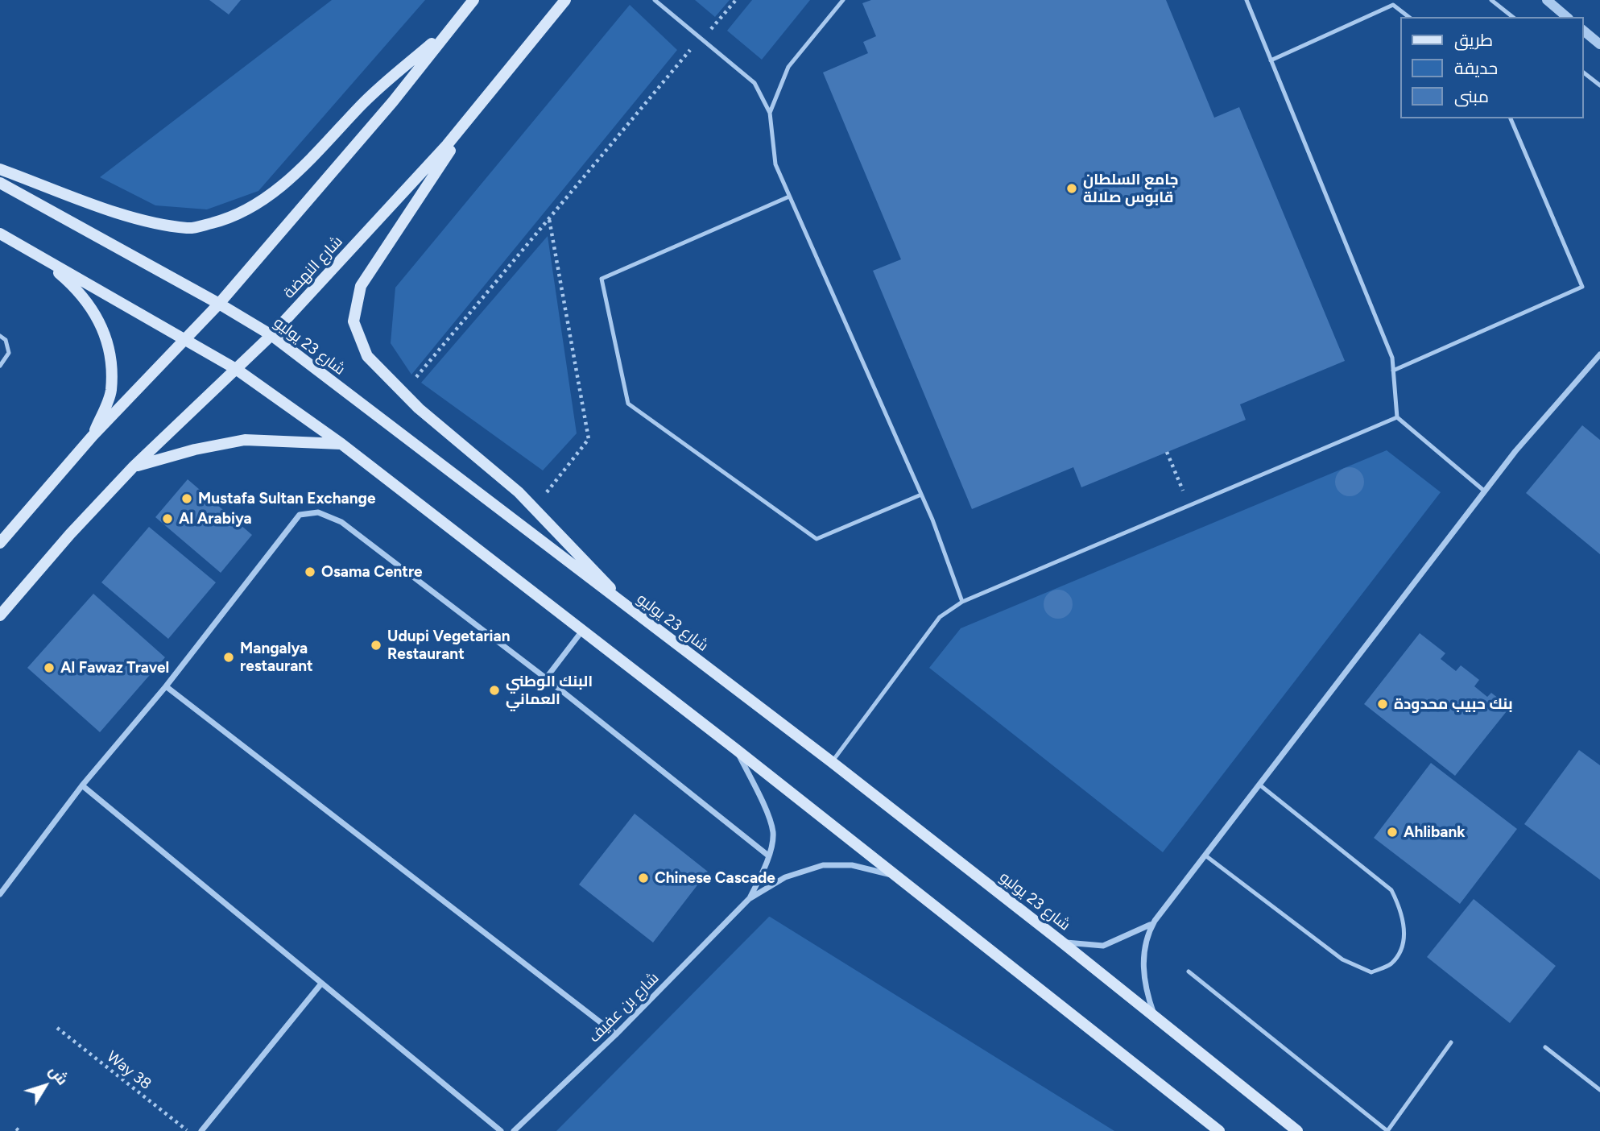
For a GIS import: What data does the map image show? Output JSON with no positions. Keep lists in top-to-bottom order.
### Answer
{
  "streets": {
    "main road": ["شارع النهضة", "شارع 23 يوليو"],
    "street": ["شارع بن عفيف"],
    "path": ["Way 38"]
  },
  "crossings": [
    ["شارع النهضة", "شارع 23 يوليو"]
  ],
  "places": [
    "جامع السلطان قابوس صلالة",
    "Mustafa Sultan Exchange",
    "Al Arabiya",
    "Osama Centre",
    "Udupi Vegetarian Restaurant",
    "Mangalya restaurant",
    "Al Fawaz Travel",
    "البنك الوطني العماني",
    "بنك حبيب محدودة",
    "Ahlibank",
    "Chinese Cascade"
  ],
  "legend": ["طريق", "حديقة", "مبنى"],
  "north": "top right"
}
